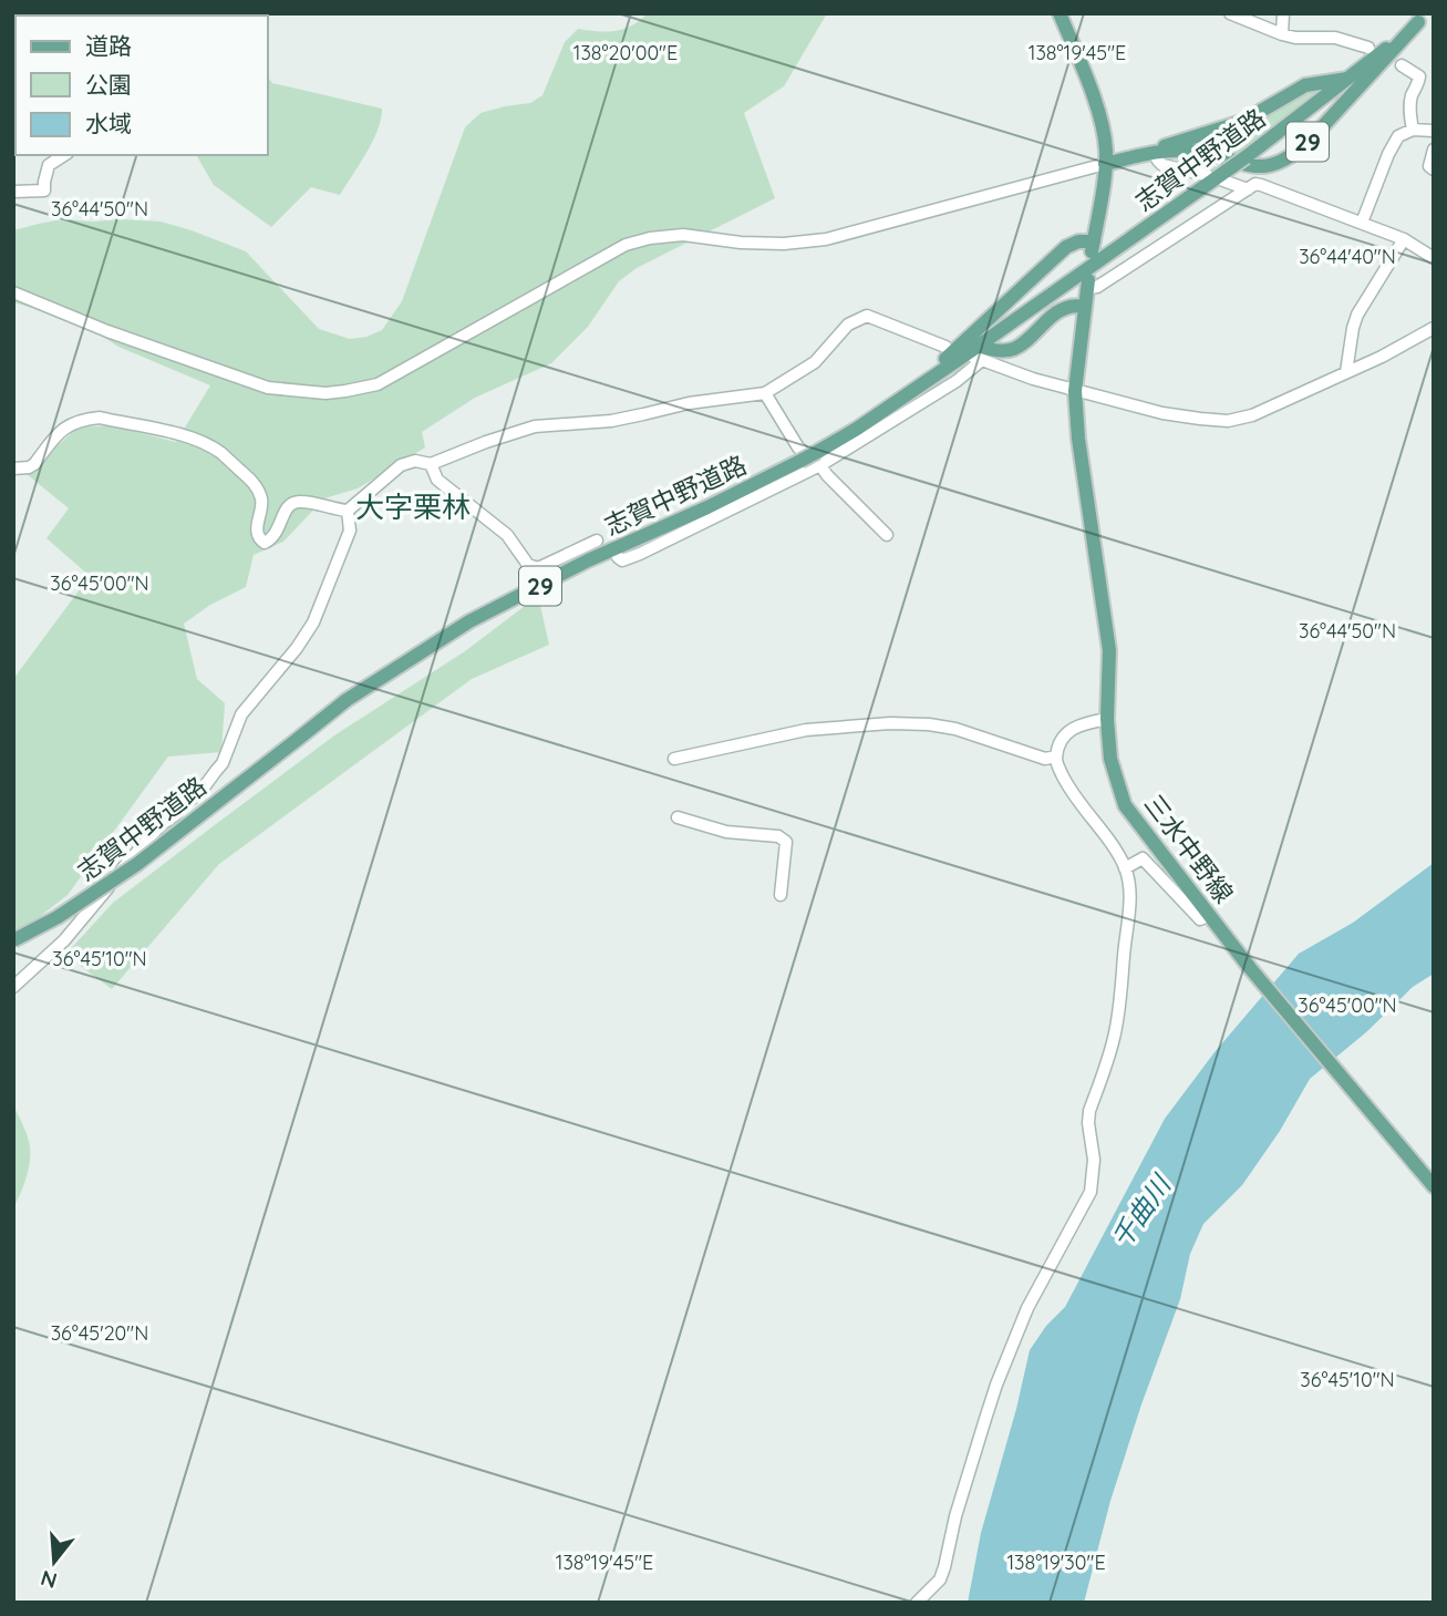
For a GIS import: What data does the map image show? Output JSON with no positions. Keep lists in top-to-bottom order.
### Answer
{
  "streets": {
    "main road": ["29", "志賀中野道路", "三水中野線"]
  },
  "crossings": [
    ["29", "志賀中野道路"]
  ],
  "districts": ["大字栗林"],
  "water": ["千曲川"],
  "legend": ["道路", "公園", "水域"],
  "north": "bottom",
  "coordinates": [
    "138°20'00\"E",
    "138°19'45\"E",
    "36°44'50\"N",
    "36°44'40\"N",
    "36°45'00\"N",
    "36°45'10\"N",
    "36°45'20\"N",
    "138°19'30\"E"
  ]
}
